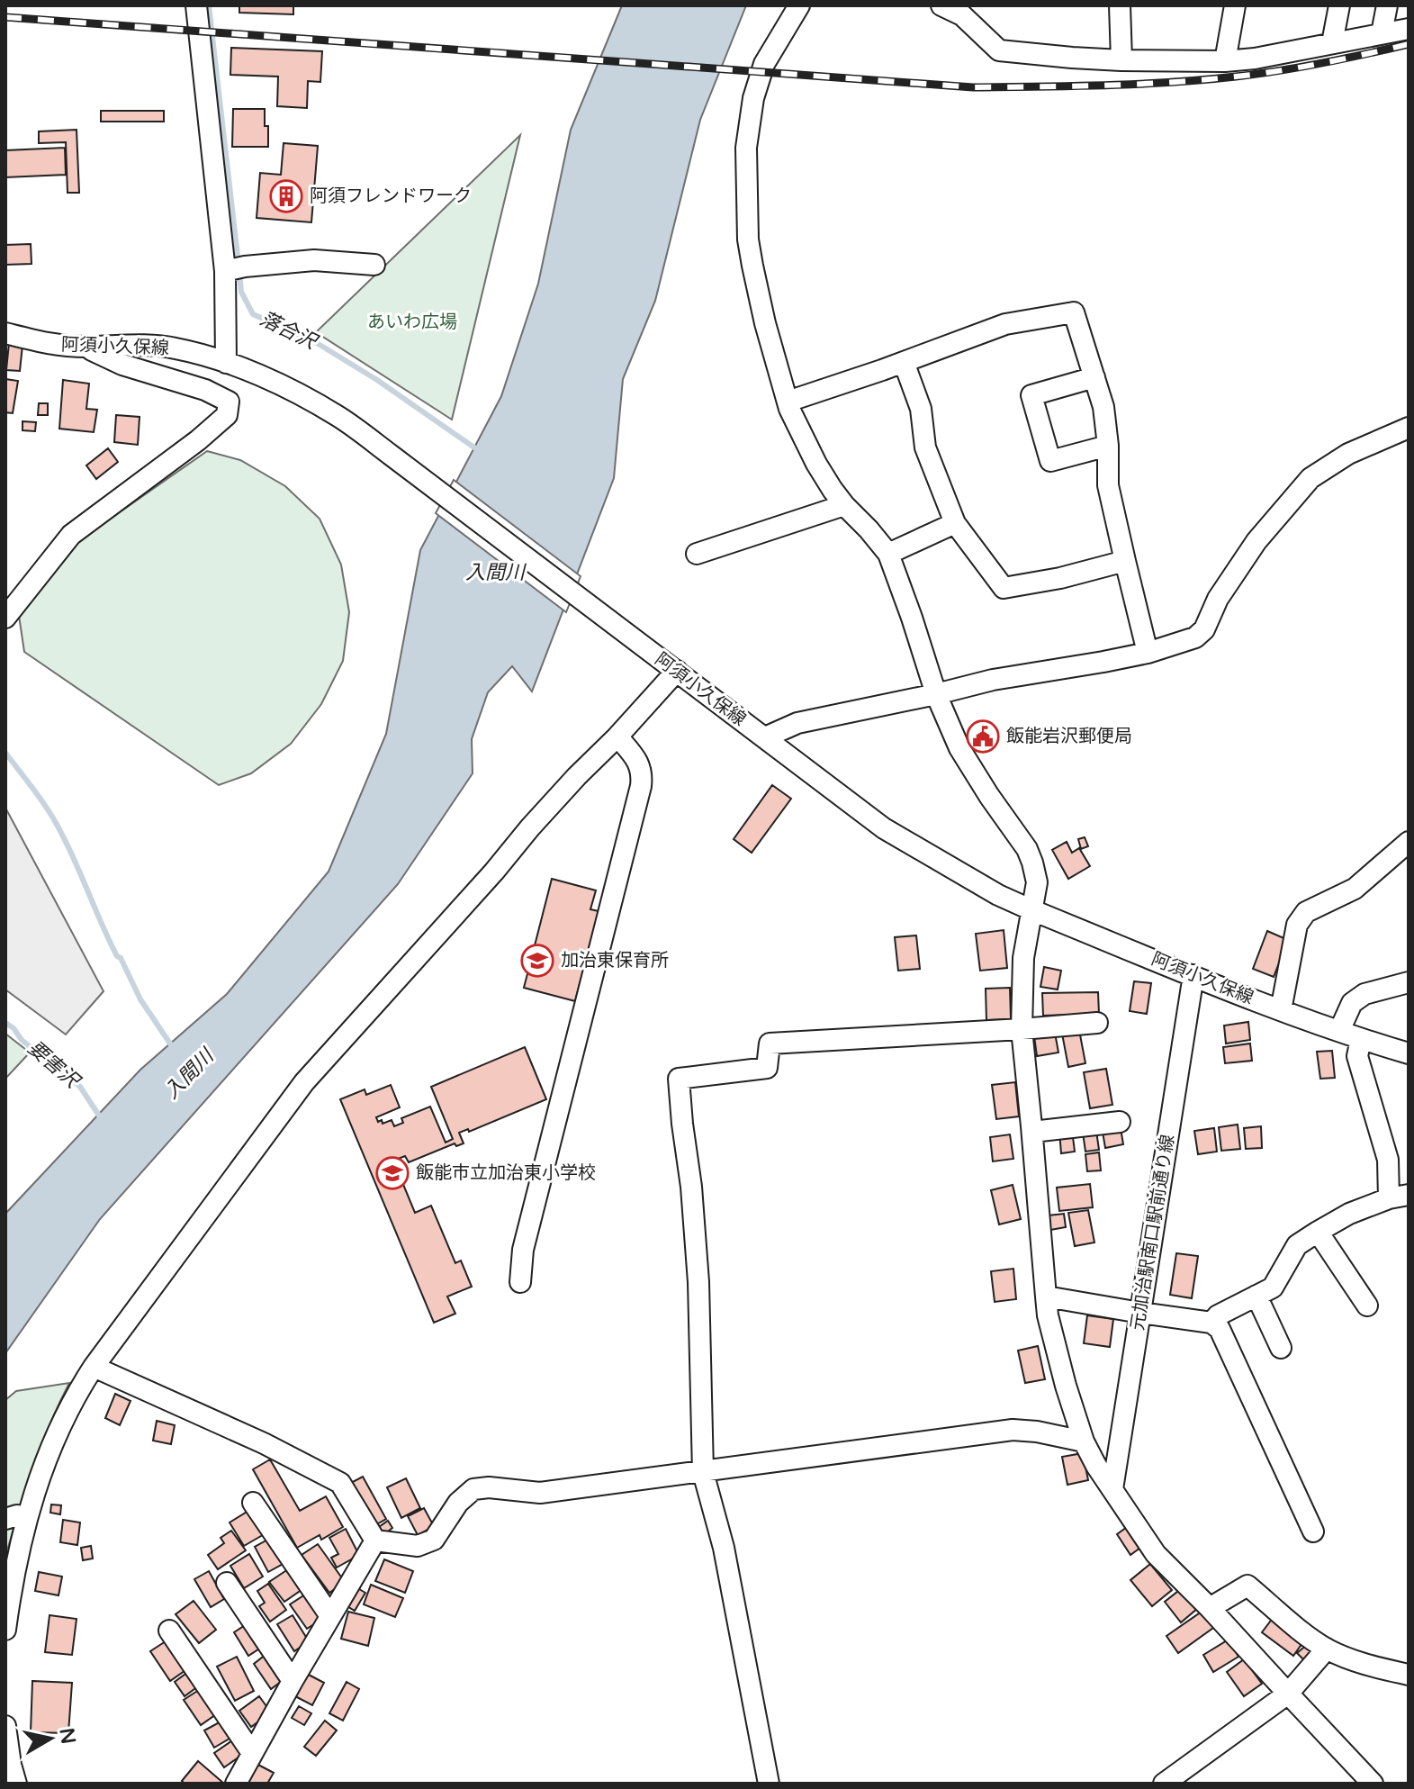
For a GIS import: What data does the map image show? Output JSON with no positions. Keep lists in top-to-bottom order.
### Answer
{
  "streets": {
    "street": ["阿須小久保線", "元加治駅南口駅前通り線"]
  },
  "crossings": [
    ["阿須小久保線", "元加治駅南口駅前通り線"]
  ],
  "water": ["落合沢", "入間川", "要害沢"],
  "parks": ["あいわ広場"],
  "places": {
    "building": ["阿須フレンドワーク"],
    "public building": ["飯能岩沢郵便局"],
    "school or university": ["加治東保育所", "飯能市立加治東小学校"]
  },
  "north": "right"
}
